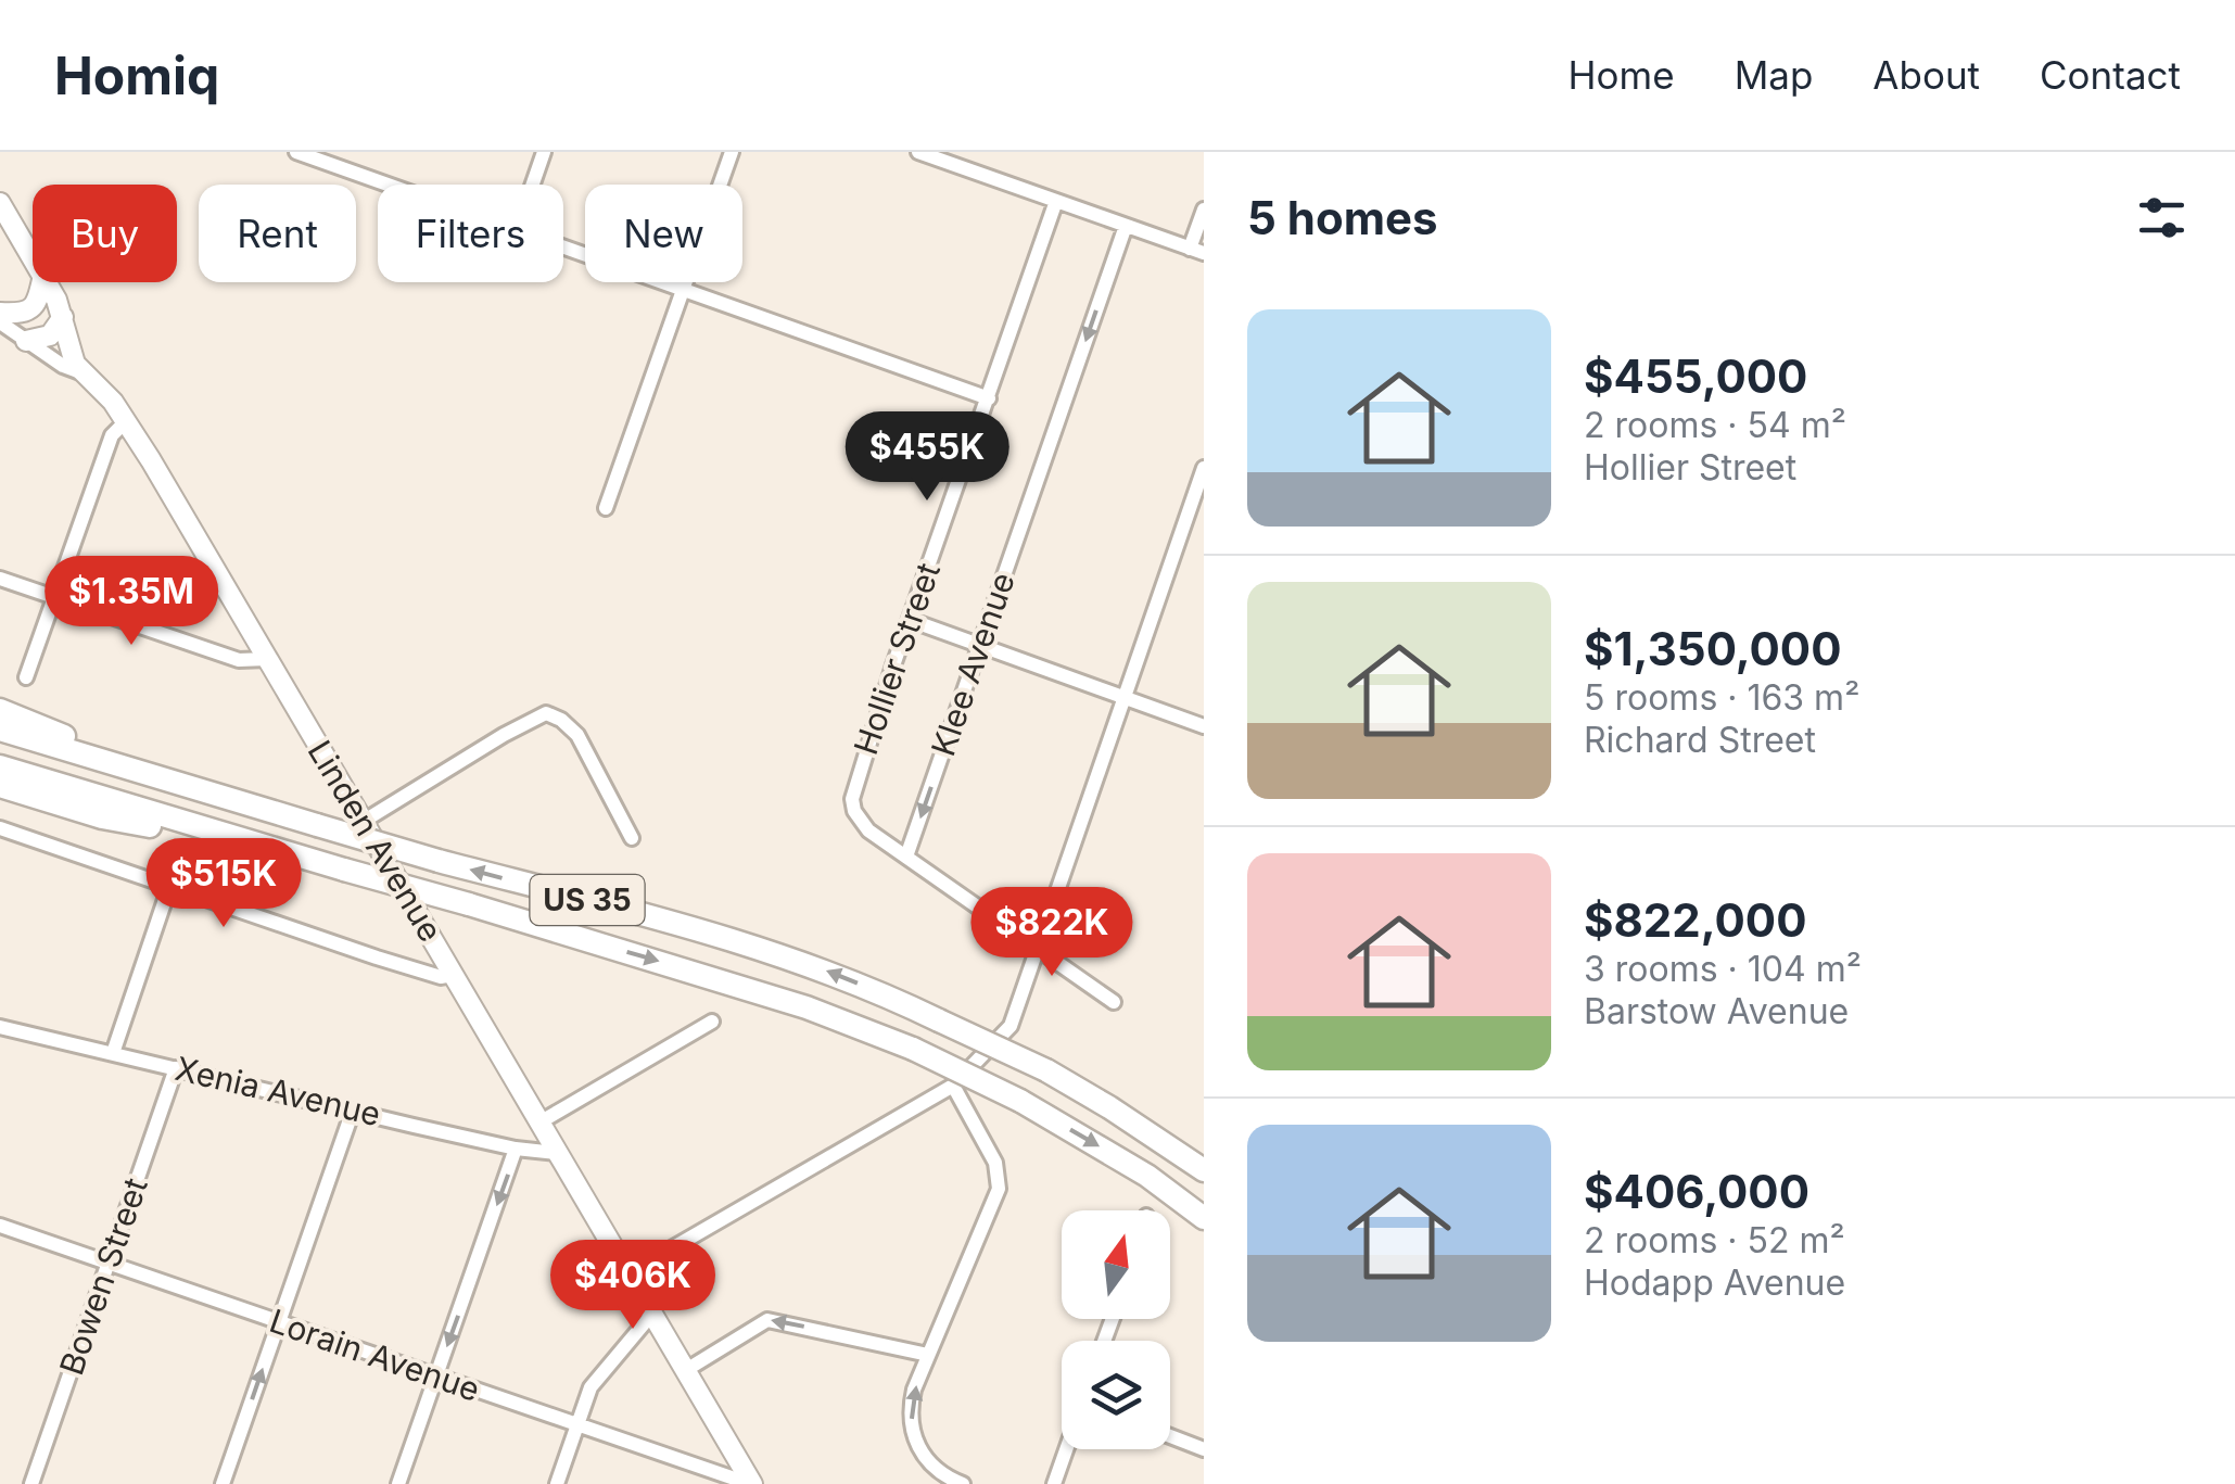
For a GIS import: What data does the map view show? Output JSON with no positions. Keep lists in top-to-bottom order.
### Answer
{
  "streets": {
    "highway": ["US 35"],
    "main road": ["Linden Avenue"],
    "street": [
      "Hollier Street",
      "Klee Avenue",
      "Xenia Avenue",
      "Bowen Street",
      "Lorain Avenue"
    ]
  },
  "crossings": [
    ["Hollier Street", "Klee Avenue"],
    ["Linden Avenue", "Xenia Avenue"],
    ["Linden Avenue", "Lorain Avenue"],
    ["Xenia Avenue", "Bowen Street"],
    ["Bowen Street", "Lorain Avenue"]
  ],
  "one_way": ["Klee Avenue"],
  "north": "top",
  "page": {
    "header": "Homiq",
    "nav": [
      "Home",
      "Map",
      "About",
      "Contact"
    ],
    "heading": "5 homes",
    "chip": [
      "Buy",
      "Rent",
      "Filters",
      "New"
    ],
    "list": [
      {
        "name": "$455,000",
        "note": "2 rooms · 54 m² · Hollier Street"
      },
      {
        "name": "$1,350,000",
        "note": "5 rooms · 163 m² · Richard Street"
      },
      {
        "name": "$822,000",
        "note": "3 rooms · 104 m² · Barstow Avenue"
      },
      {
        "name": "$406,000",
        "note": "2 rooms · 52 m² · Hodapp Avenue"
      }
    ],
    "price": [
      "$455K",
      "$1.35M",
      "$515K",
      "$822K",
      "$406K"
    ]
  }
}
